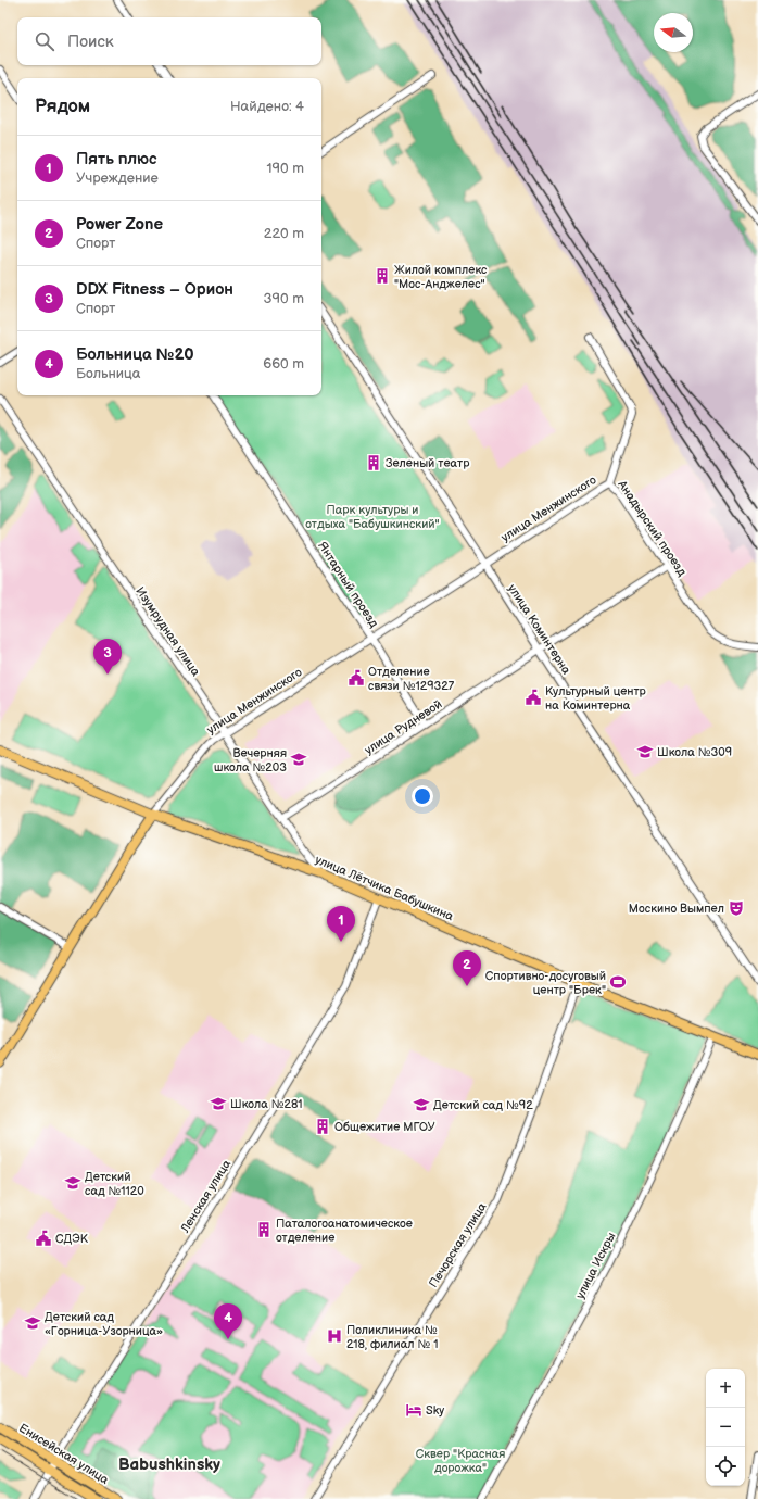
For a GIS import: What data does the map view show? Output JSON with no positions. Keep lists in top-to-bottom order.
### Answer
{
  "streets": {
    "main road": ["улица Менжинского", "улица Лётчика Бабушкина", "Енисейская улица"],
    "street": [
      "Анадырский проезд",
      "Янтарный проезд",
      "улица Коминтерна",
      "Изумрудная улица",
      "улица Рудневой",
      "Ленская улица",
      "Печорская улица",
      "улица Искры"
    ]
  },
  "crossings": [
    ["улица Менжинского", "Анадырский проезд"],
    ["улица Менжинского", "Янтарный проезд"],
    ["улица Менжинского", "улица Коминтерна"],
    ["улица Менжинского", "Изумрудная улица"],
    ["улица Менжинского", "улица Лётчика Бабушкина"],
    ["Анадырский проезд", "улица Рудневой"],
    ["Янтарный проезд", "улица Рудневой"],
    ["улица Коминтерна", "улица Рудневой"],
    ["Изумрудная улица", "улица Рудневой"],
    ["Изумрудная улица", "улица Лётчика Бабушкина"],
    ["улица Лётчика Бабушкина", "Ленская улица"],
    ["улица Лётчика Бабушкина", "Печорская улица"],
    ["улица Лётчика Бабушкина", "улица Искры"],
    ["Ленская улица", "Енисейская улица"]
  ],
  "districts": ["Babushkinsky"],
  "parks": ["Парк культуры и отдыха \"Бабушкинский\"", "Сквер \"Красная дорожка\""],
  "places": {
    "building": [
      "Жилой комплекс \"Мос-Анджелес\"",
      "Зеленый театр",
      "Общежитие МГОУ",
      "Паталогоанатомическое отделение"
    ],
    "public building": ["Отделение связи №129327", "Культурный центр на Коминтерна", "СДЭК"],
    "school or university": [
      "Школа №309",
      "Вечерняя школа №203",
      "Школа №281",
      "Детский сад №92",
      "Детский сад №1120",
      "Детский сад «Горница-Узорница»"
    ],
    "theatre": ["Москино Вымпел"],
    "sports": ["Спортивно-досуговый центр \"Брек\""],
    "hospital": ["Поликлиника № 218, филиал № 1"],
    "hotel": ["Sky"]
  },
  "north": "left",
  "page": {
    "search": "Поиск",
    "heading": ["Рядом", "Найдено: 4"],
    "list": [
      {
        "mark": "1",
        "name": "Пять плюс",
        "note": "Учреждение",
        "value": "190 m"
      },
      {
        "mark": "2",
        "name": "Power Zone",
        "note": "Спорт",
        "value": "220 m"
      },
      {
        "mark": "3",
        "name": "DDX Fitness – Орион",
        "note": "Спорт",
        "value": "390 m"
      },
      {
        "mark": "4",
        "name": "Больница №20",
        "note": "Больница",
        "value": "660 m"
      }
    ],
    "pins": [
      "3",
      "1",
      "2",
      "4"
    ],
    "map_buttons": ["+", "−"]
  }
}
